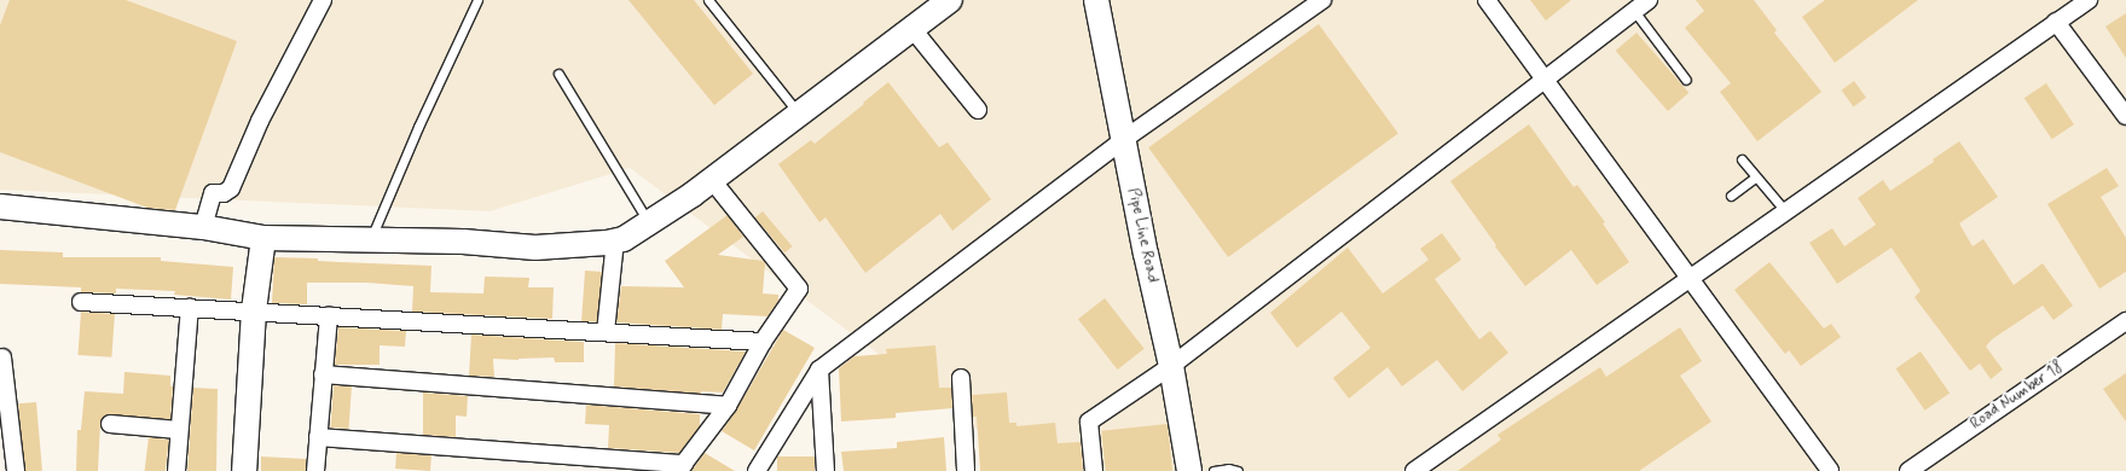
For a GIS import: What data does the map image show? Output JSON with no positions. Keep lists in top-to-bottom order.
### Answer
{
  "streets": {
    "street": ["Pipe Line Road", "Road Number 18"]
  }
}
